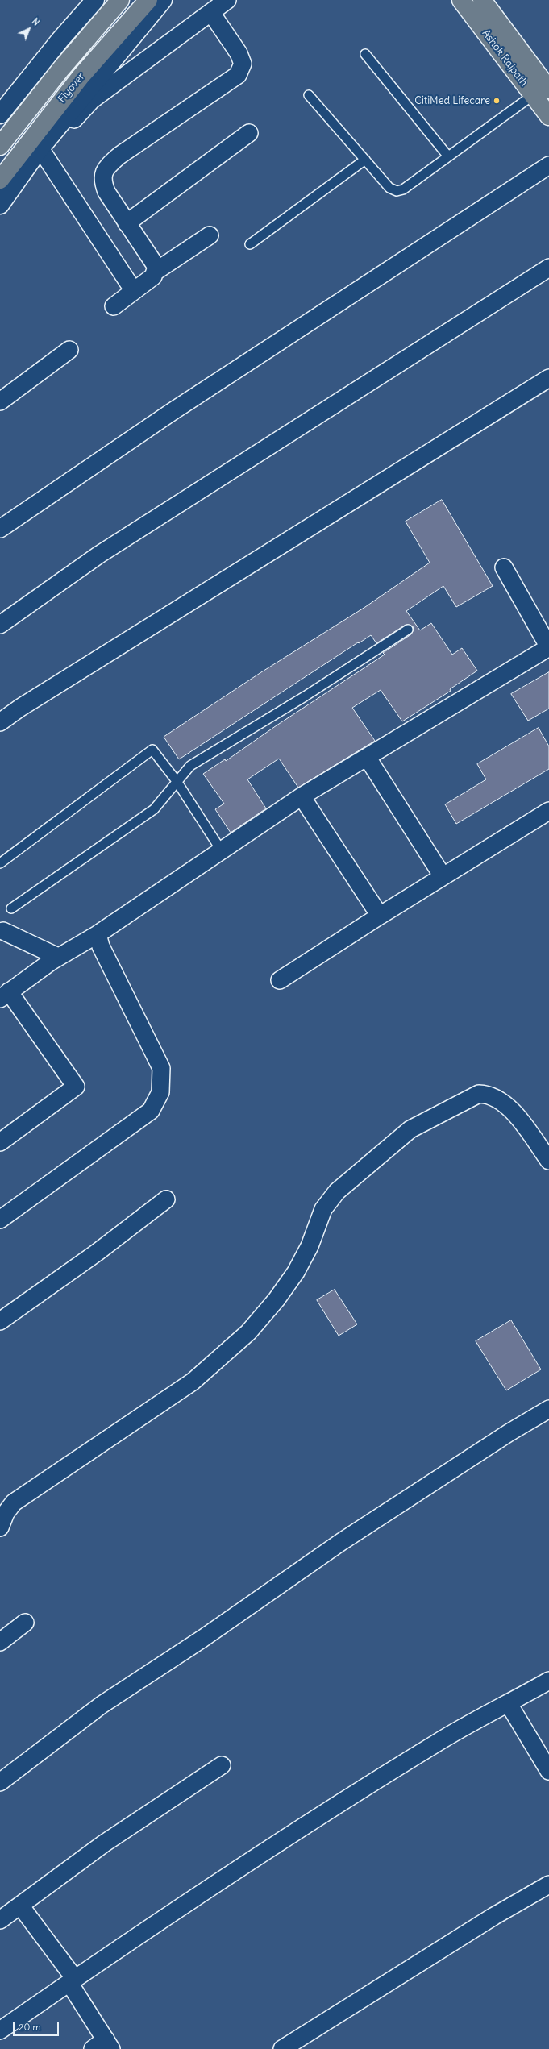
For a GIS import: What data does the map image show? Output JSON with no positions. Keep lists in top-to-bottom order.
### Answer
{
  "streets": {
    "main road": ["Ashok Rajpath", "Flyover"]
  },
  "places": ["CitiMed Lifecare"],
  "scale_bar": "20 m",
  "north": "top right"
}
